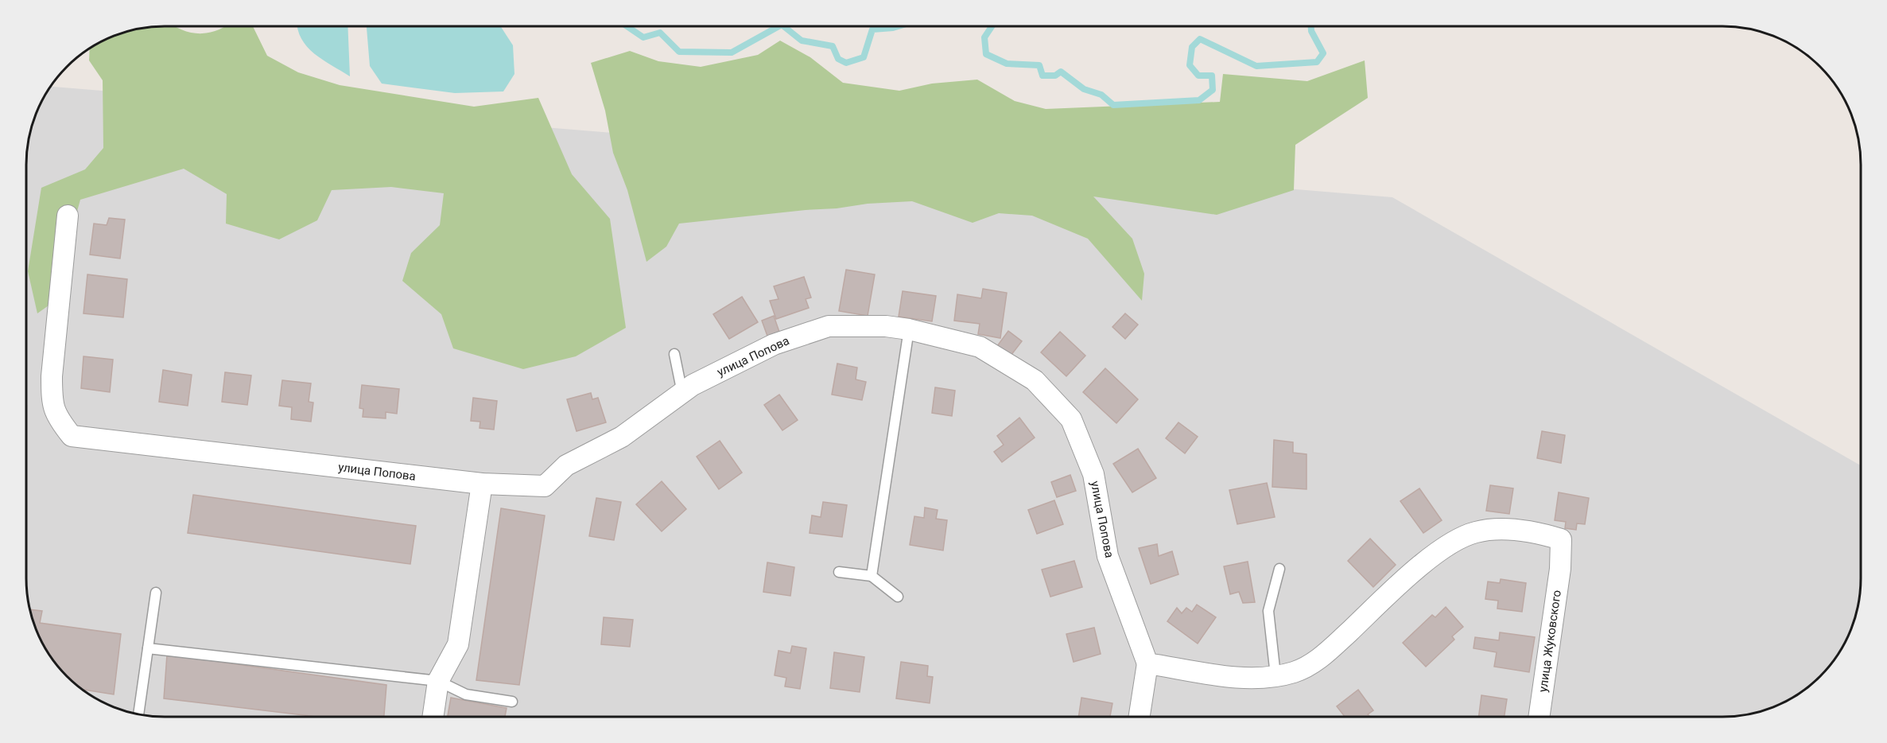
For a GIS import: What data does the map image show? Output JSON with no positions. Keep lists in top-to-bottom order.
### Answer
{
  "streets": {
    "street": ["улица Попова", "улица Жуковского"]
  }
}
